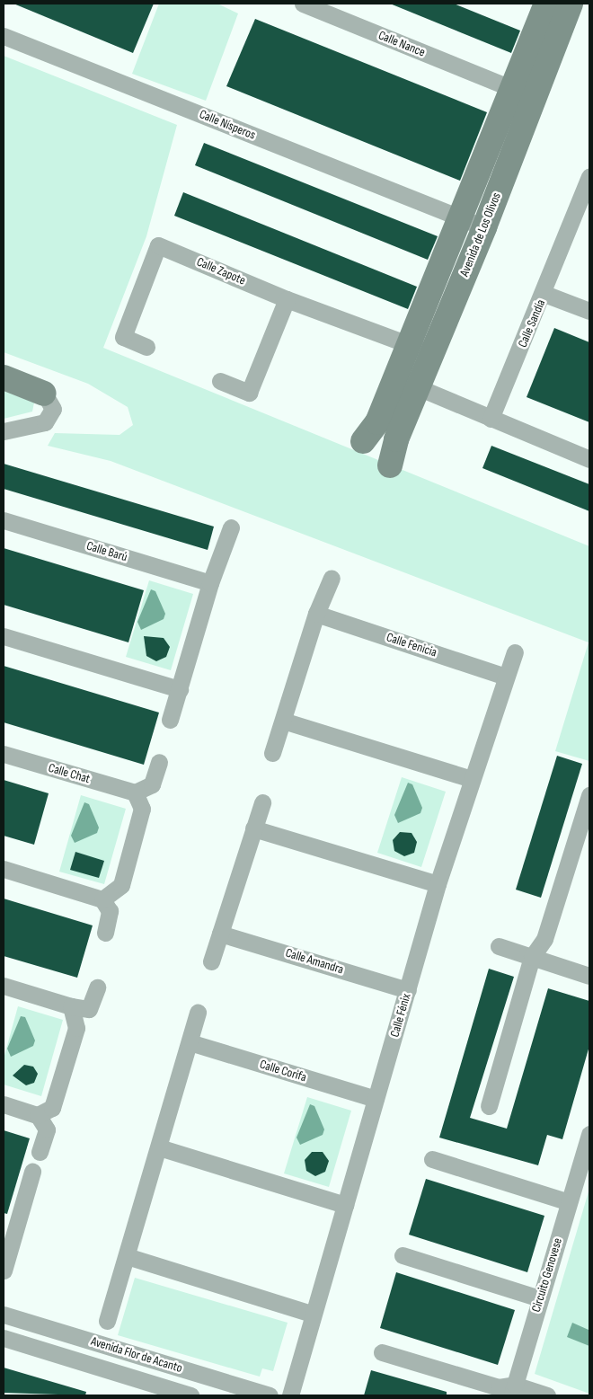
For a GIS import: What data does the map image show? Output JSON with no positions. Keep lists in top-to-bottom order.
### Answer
{
  "streets": {
    "street": [
      "Calle Nance",
      "Calle Nísperos",
      "Avenida de Los Olivos",
      "Calle Zapote",
      "Calle Sandía",
      "Calle Barú",
      "Calle Fenicia",
      "Calle Chat",
      "Calle Amandra",
      "Calle Fénix",
      "Calle Corifa",
      "Circuito Genovese",
      "Avenida Flor de Acanto"
    ]
  },
  "crossings": [
    ["Calle Nance", "Avenida de Los Olivos"],
    ["Calle Nísperos", "Avenida de Los Olivos"],
    ["Avenida de Los Olivos", "Calle Zapote"],
    ["Calle Fenicia", "Calle Fénix"],
    ["Calle Amandra", "Calle Fénix"],
    ["Calle Fénix", "Calle Corifa"]
  ]
}
